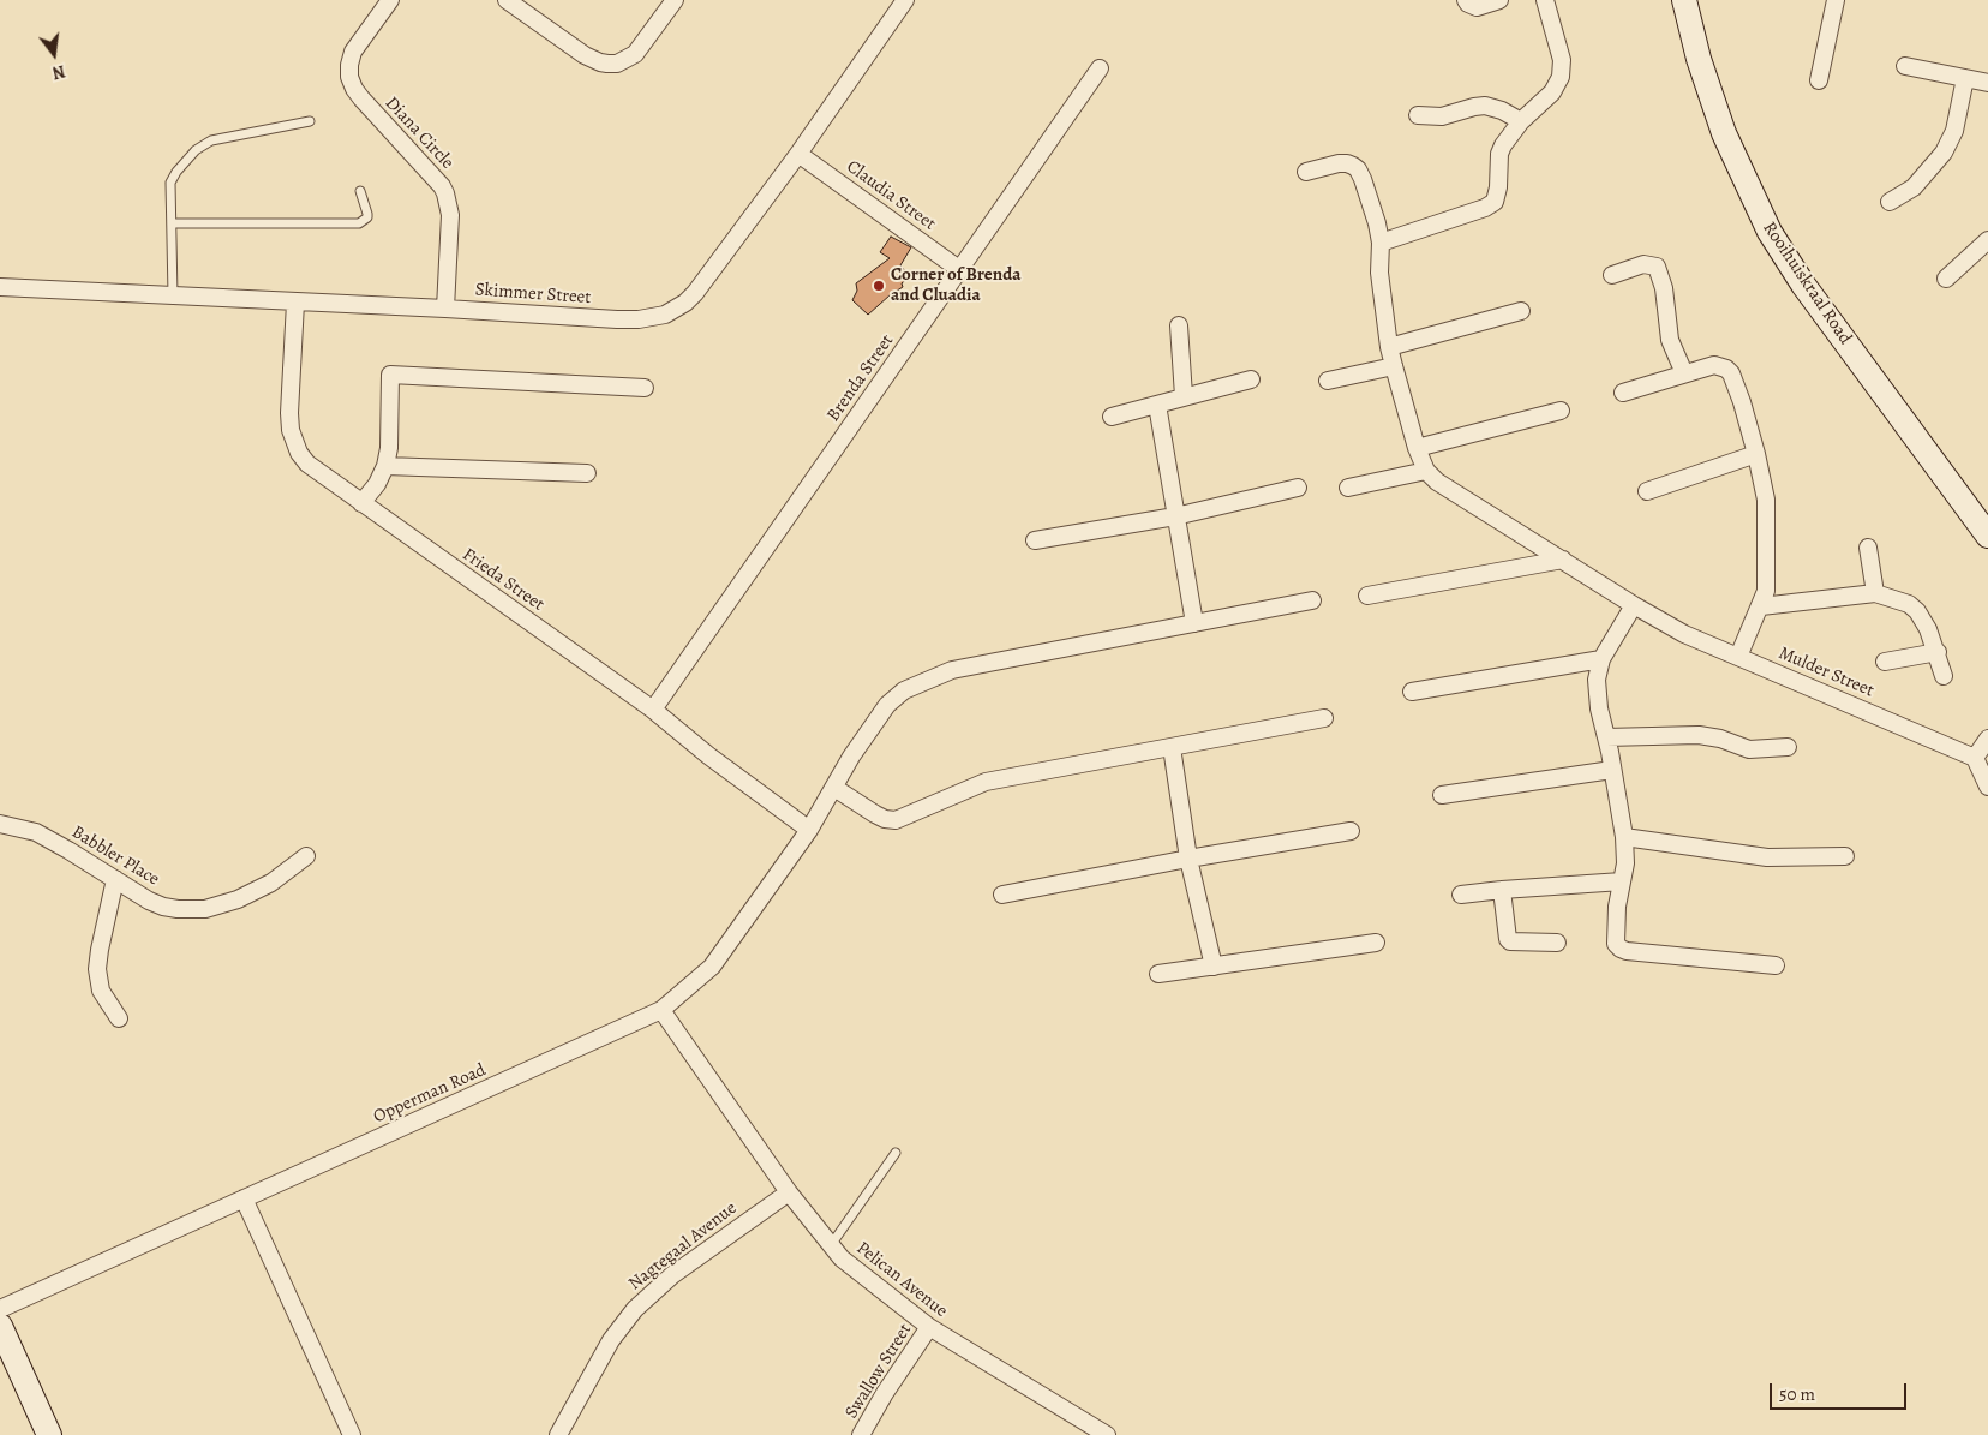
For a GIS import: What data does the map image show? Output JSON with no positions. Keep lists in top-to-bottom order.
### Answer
{
  "streets": {
    "main road": ["Rooihuiskraal Road"],
    "street": [
      "Diana Circle",
      "Claudia Street",
      "Skimmer Street",
      "Brenda Street",
      "Frieda Street",
      "Mulder Street",
      "Babbler Place",
      "Opperman Road",
      "Nagtegaal Avenue",
      "Pelican Avenue",
      "Swallow Street"
    ]
  },
  "crossings": [
    ["Diana Circle", "Skimmer Street"],
    ["Claudia Street", "Skimmer Street"],
    ["Claudia Street", "Brenda Street"],
    ["Skimmer Street", "Frieda Street"],
    ["Brenda Street", "Frieda Street"],
    ["Frieda Street", "Opperman Road"],
    ["Opperman Road", "Pelican Avenue"],
    ["Nagtegaal Avenue", "Pelican Avenue"],
    ["Pelican Avenue", "Swallow Street"]
  ],
  "places": ["Corner of Brenda and Cluadia"],
  "scale_bar": "50 m",
  "north": "bottom"
}
